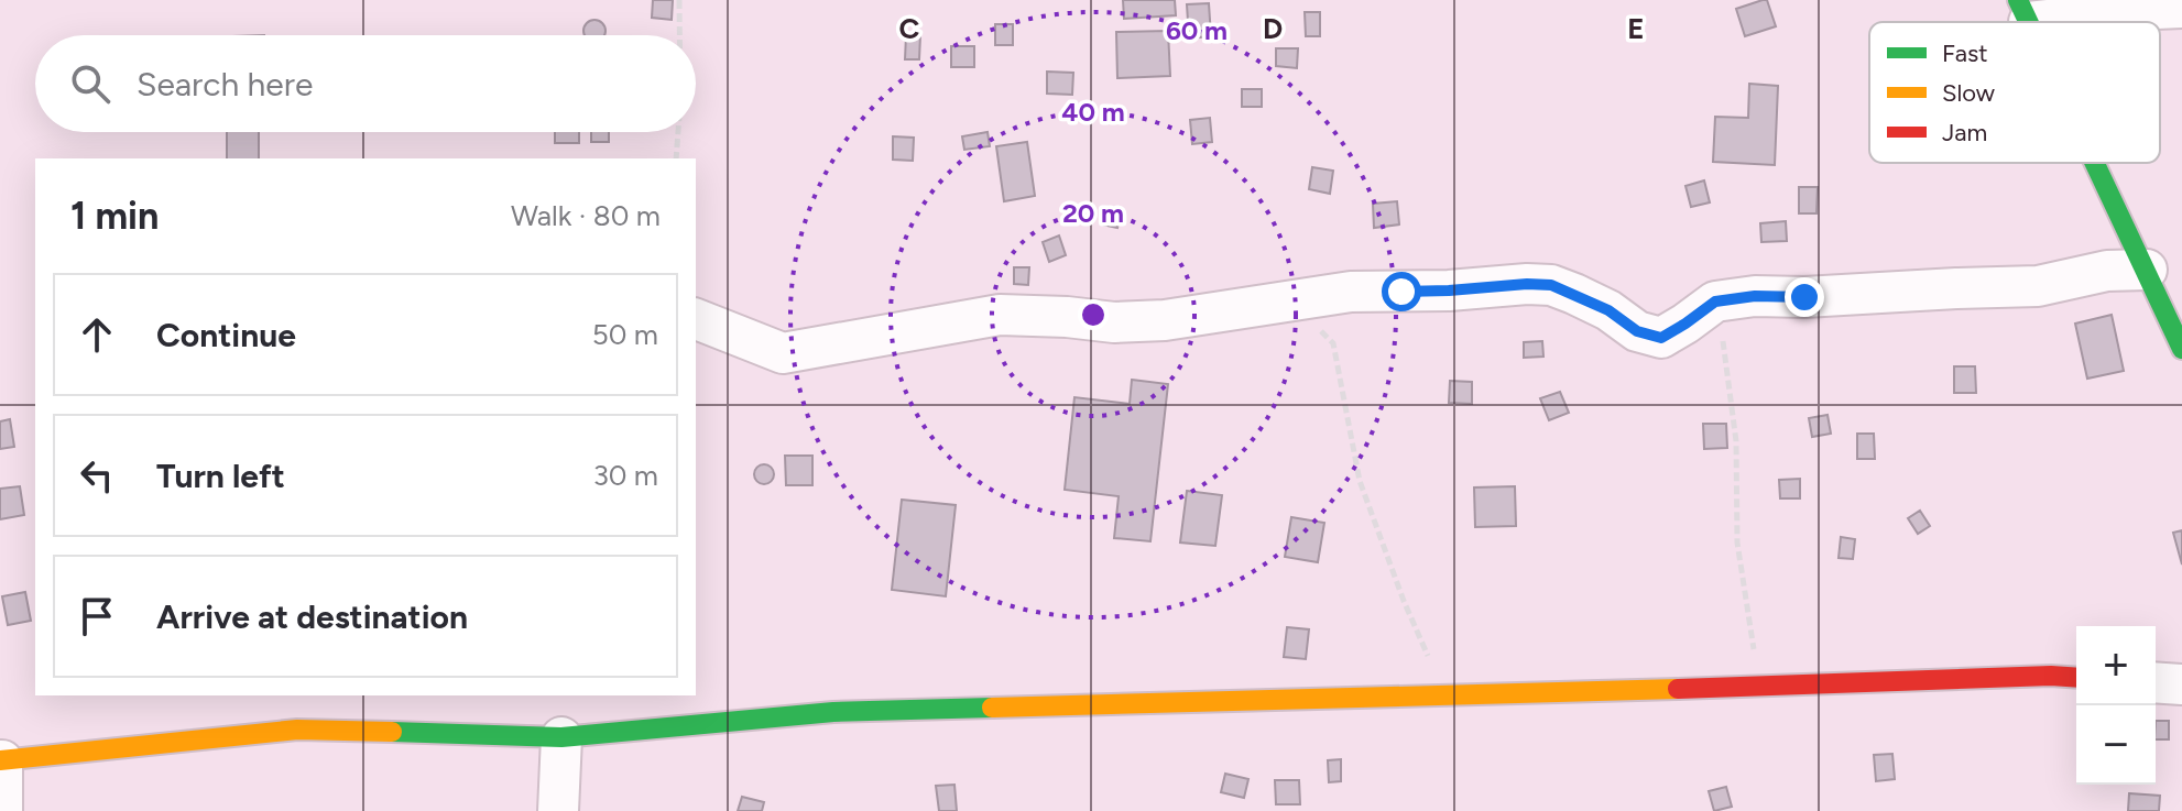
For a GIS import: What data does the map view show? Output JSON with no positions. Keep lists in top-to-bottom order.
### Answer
{
  "legend": ["Fast", "Slow", "Jam"],
  "page": {
    "search": "Search here",
    "heading": ["1 min", "Walk · 80 m"],
    "list": [
      ["Continue", "50 m"],
      ["Turn left", "30 m"],
      "Arrive at destination"
    ],
    "map_buttons": ["+", "−"]
  },
  "grid": {
    "columns": ["C", "D", "E"]
  },
  "rings": ["60 m", "40 m", "20 m"]
}
